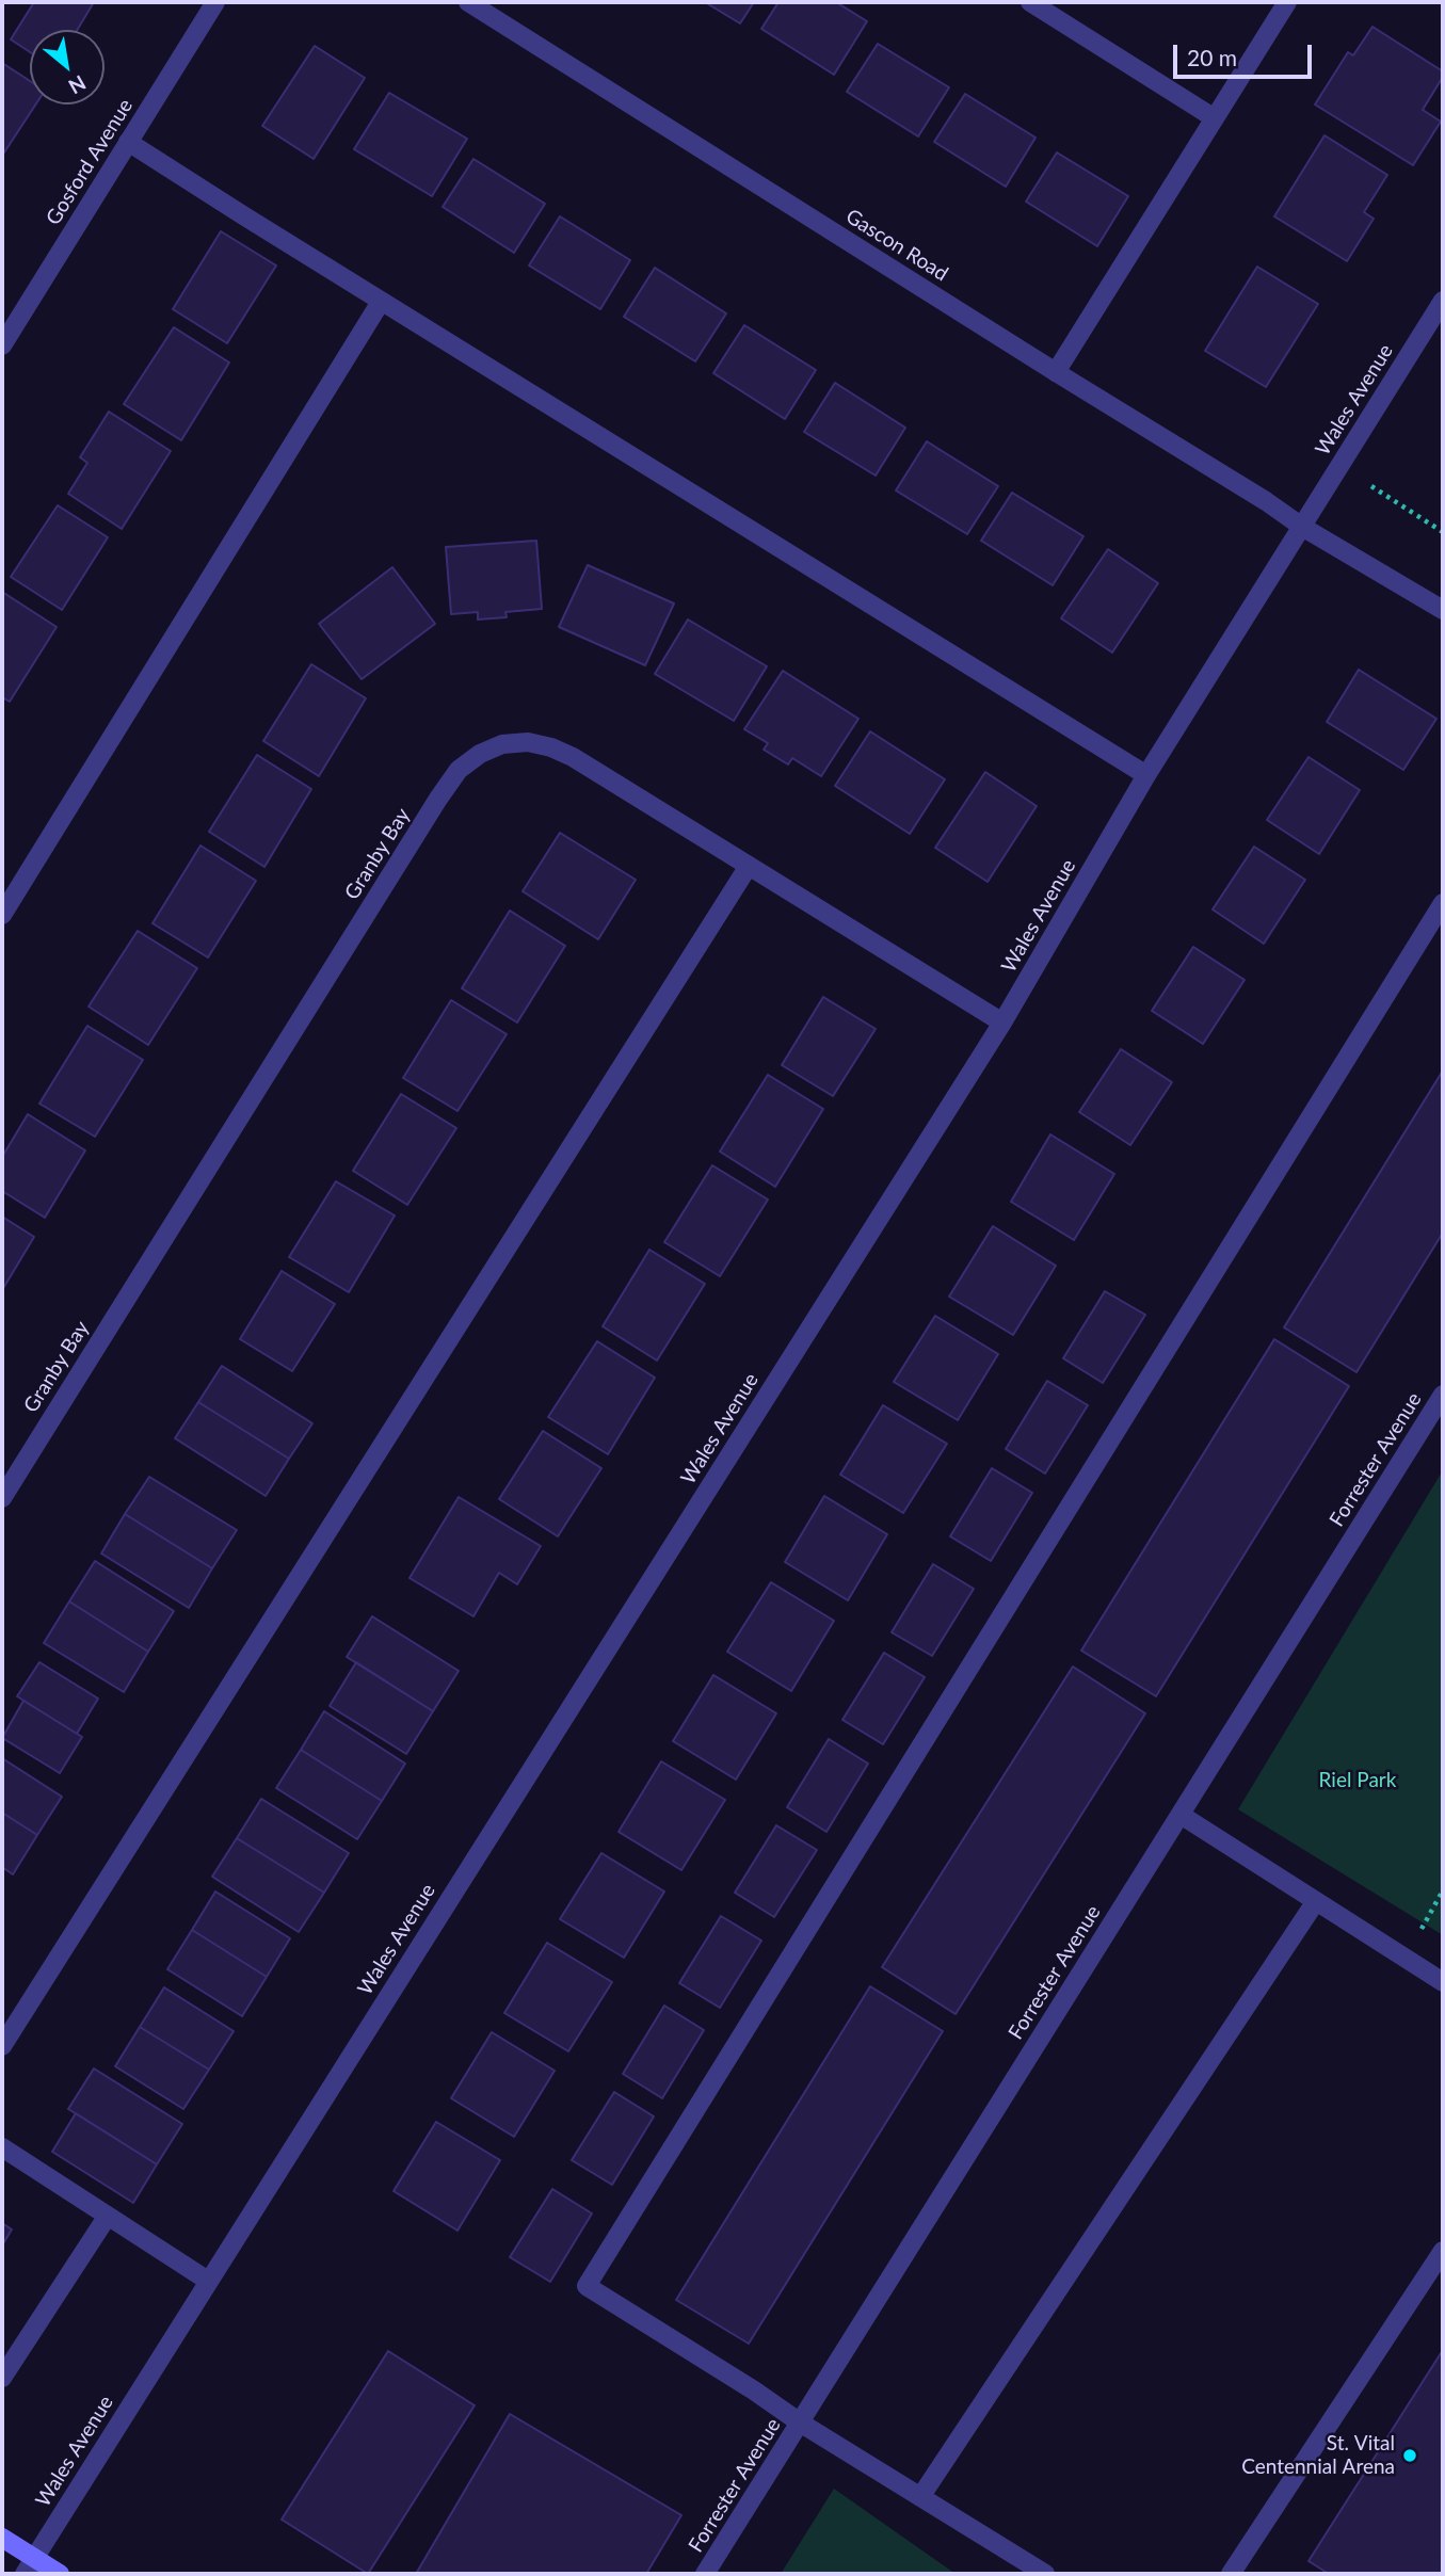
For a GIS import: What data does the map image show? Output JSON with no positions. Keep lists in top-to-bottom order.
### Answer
{
  "streets": {
    "street": [
      "Gosford Avenue",
      "Gascon Road",
      "Wales Avenue",
      "Granby Bay",
      "Forrester Avenue"
    ]
  },
  "crossings": [
    ["Gascon Road", "Wales Avenue"],
    ["Wales Avenue", "Granby Bay"]
  ],
  "parks": ["Riel Park"],
  "places": ["St. Vital Centennial Arena"],
  "scale_bar": "20 m",
  "north": "bottom right"
}
